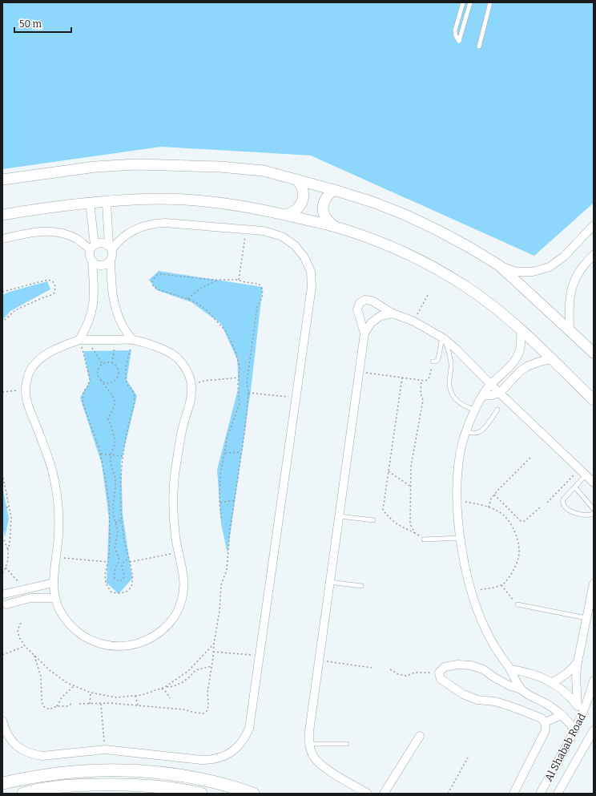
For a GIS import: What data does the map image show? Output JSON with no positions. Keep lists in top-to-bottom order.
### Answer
{
  "streets": {
    "street": ["Al Shabab Road"]
  },
  "scale_bar": "50 m"
}
